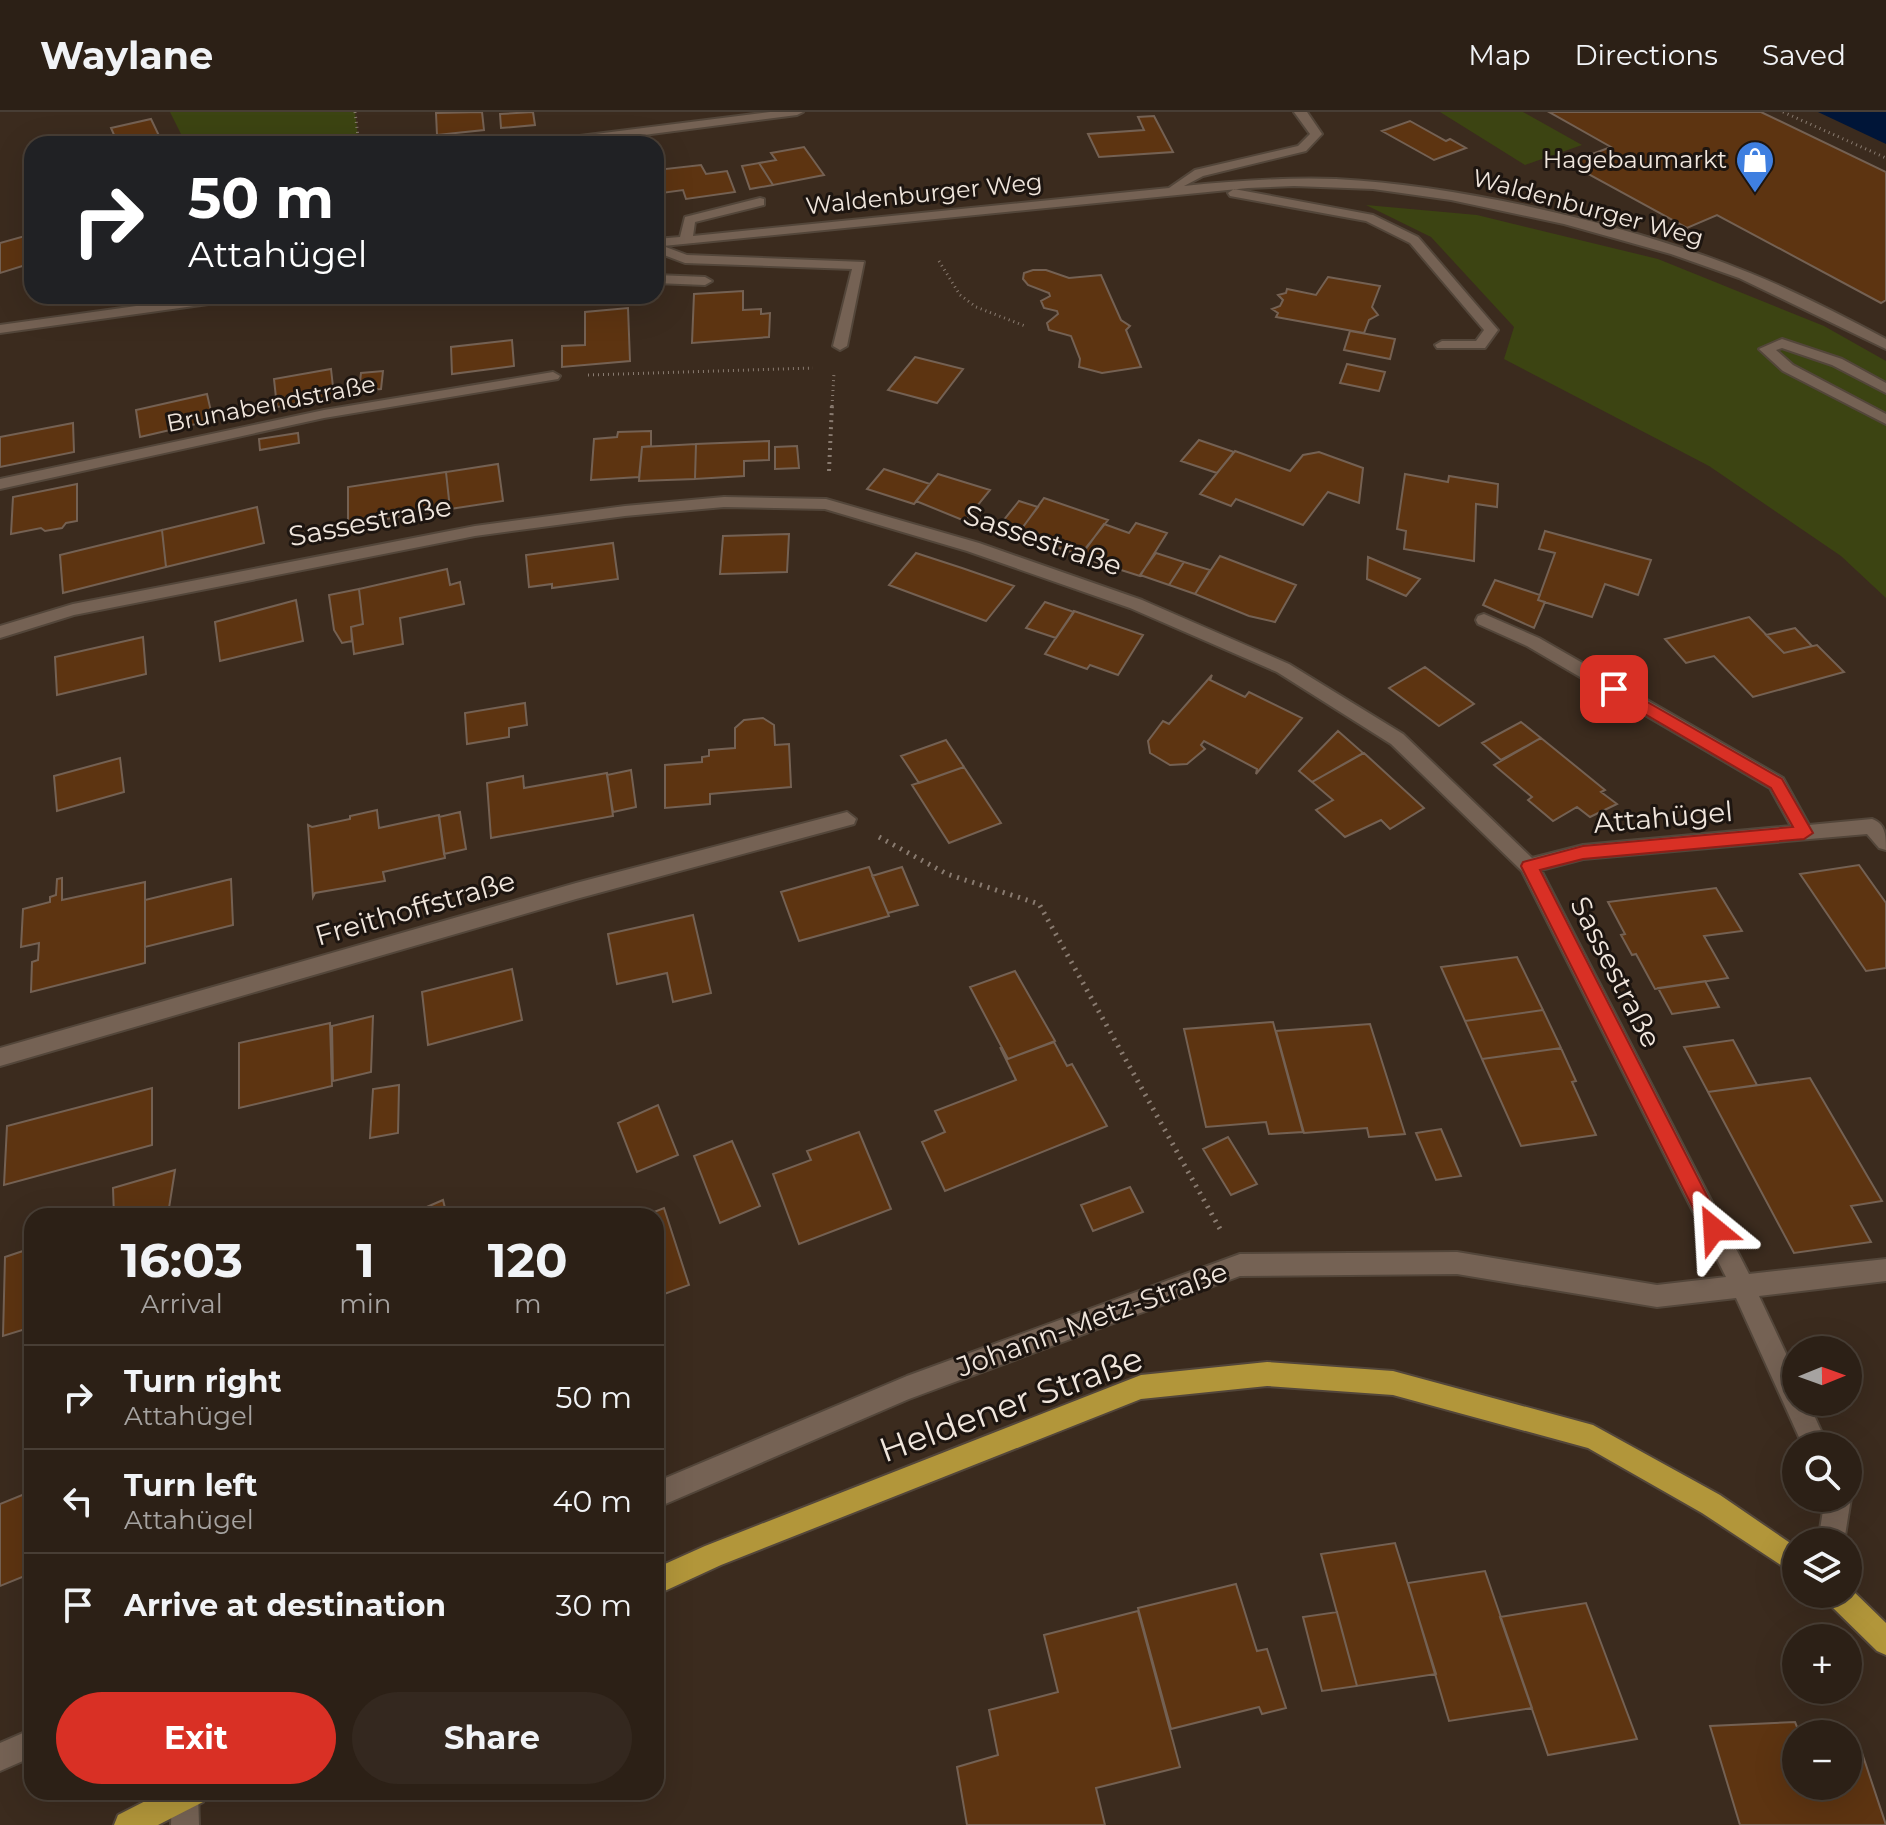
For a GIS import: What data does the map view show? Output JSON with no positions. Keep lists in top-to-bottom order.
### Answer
{
  "streets": {
    "main road": ["Heldener Straße"],
    "street": [
      "Waldenburger Weg",
      "Brunabendstraße",
      "Sassestraße",
      "Attahügel",
      "Freithoffstraße",
      "Johann-Metz-Straße"
    ]
  },
  "crossings": [
    ["Sassestraße", "Attahügel"],
    ["Sassestraße", "Johann-Metz-Straße"]
  ],
  "places": {
    "shop": ["Hagebaumarkt"]
  },
  "north": "right",
  "page": {
    "header": "Waylane",
    "nav": ["Map", "Directions", "Saved"],
    "turn": ["50 m", "Attahügel"],
    "eta": [
      "16:03",
      "Arrival",
      "1",
      "min",
      "120",
      "m"
    ],
    "map_buttons": ["+", "−"],
    "list": [
      {
        "name": "Turn right",
        "note": "Attahügel",
        "value": "50 m"
      },
      {
        "name": "Turn left",
        "note": "Attahügel",
        "value": "40 m"
      },
      {
        "name": "Arrive at destination",
        "value": "30 m"
      }
    ],
    "buttons": ["Exit", "Share"]
  }
}
